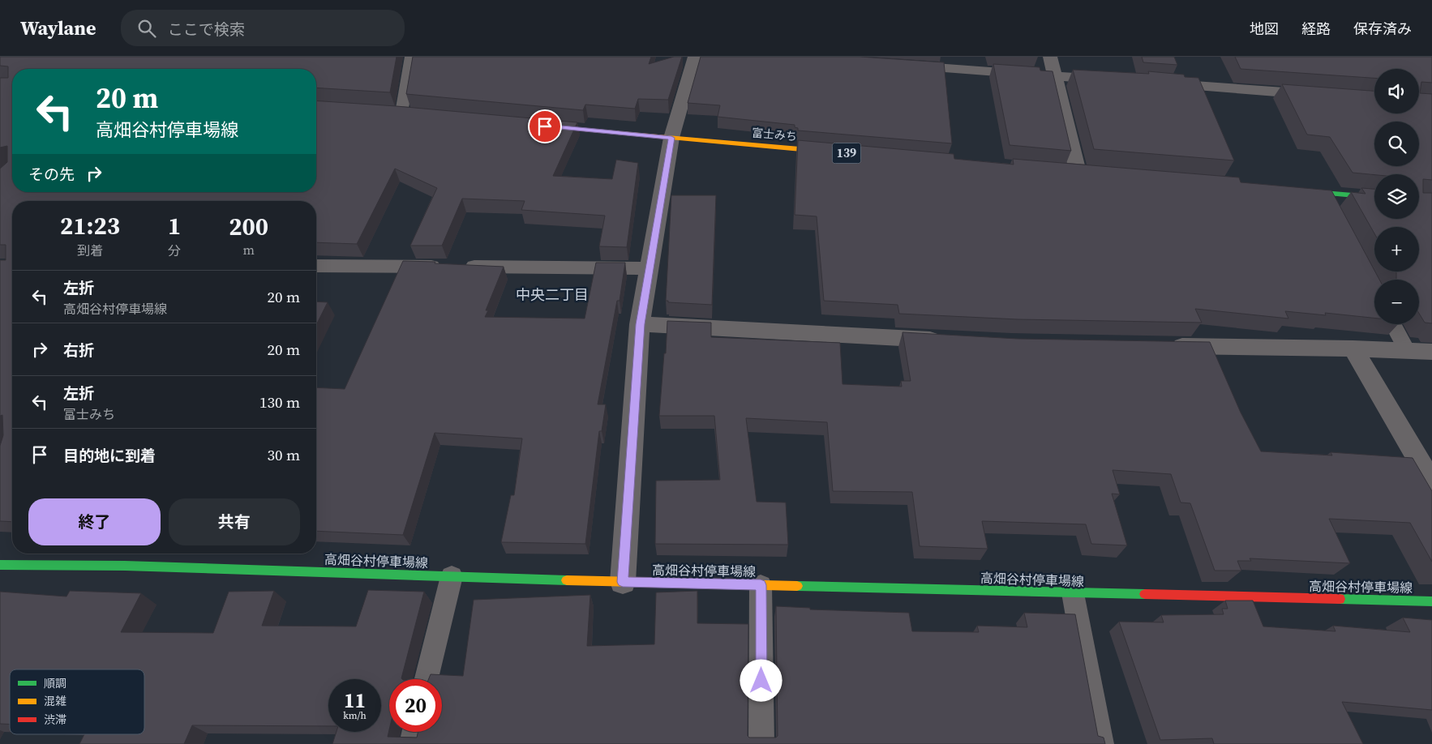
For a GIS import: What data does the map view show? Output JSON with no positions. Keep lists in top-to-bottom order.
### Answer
{
  "streets": {
    "main road": ["富士みち", "139", "高畑谷村停車場線"]
  },
  "districts": ["中央二丁目"],
  "legend": ["順調", "混雑", "渋滞"],
  "page": {
    "header": "Waylane",
    "search": "ここで検索",
    "nav": ["地図", "経路", "保存済み"],
    "map_buttons": ["+", "−"],
    "turn": ["20 m", "高畑谷村停車場線"],
    "then": "その先",
    "eta": [
      "21:23",
      "到着",
      "1",
      "分",
      "200",
      "m"
    ],
    "list": [
      {
        "name": "左折",
        "note": "高畑谷村停車場線",
        "value": "20 m"
      },
      {
        "name": "右折",
        "value": "20 m"
      },
      {
        "name": "左折",
        "note": "富士みち",
        "value": "130 m"
      },
      {
        "name": "目的地に到着",
        "value": "30 m"
      }
    ],
    "buttons": ["終了", "共有"],
    "speed": "11 km/h",
    "limit": "20"
  }
}
